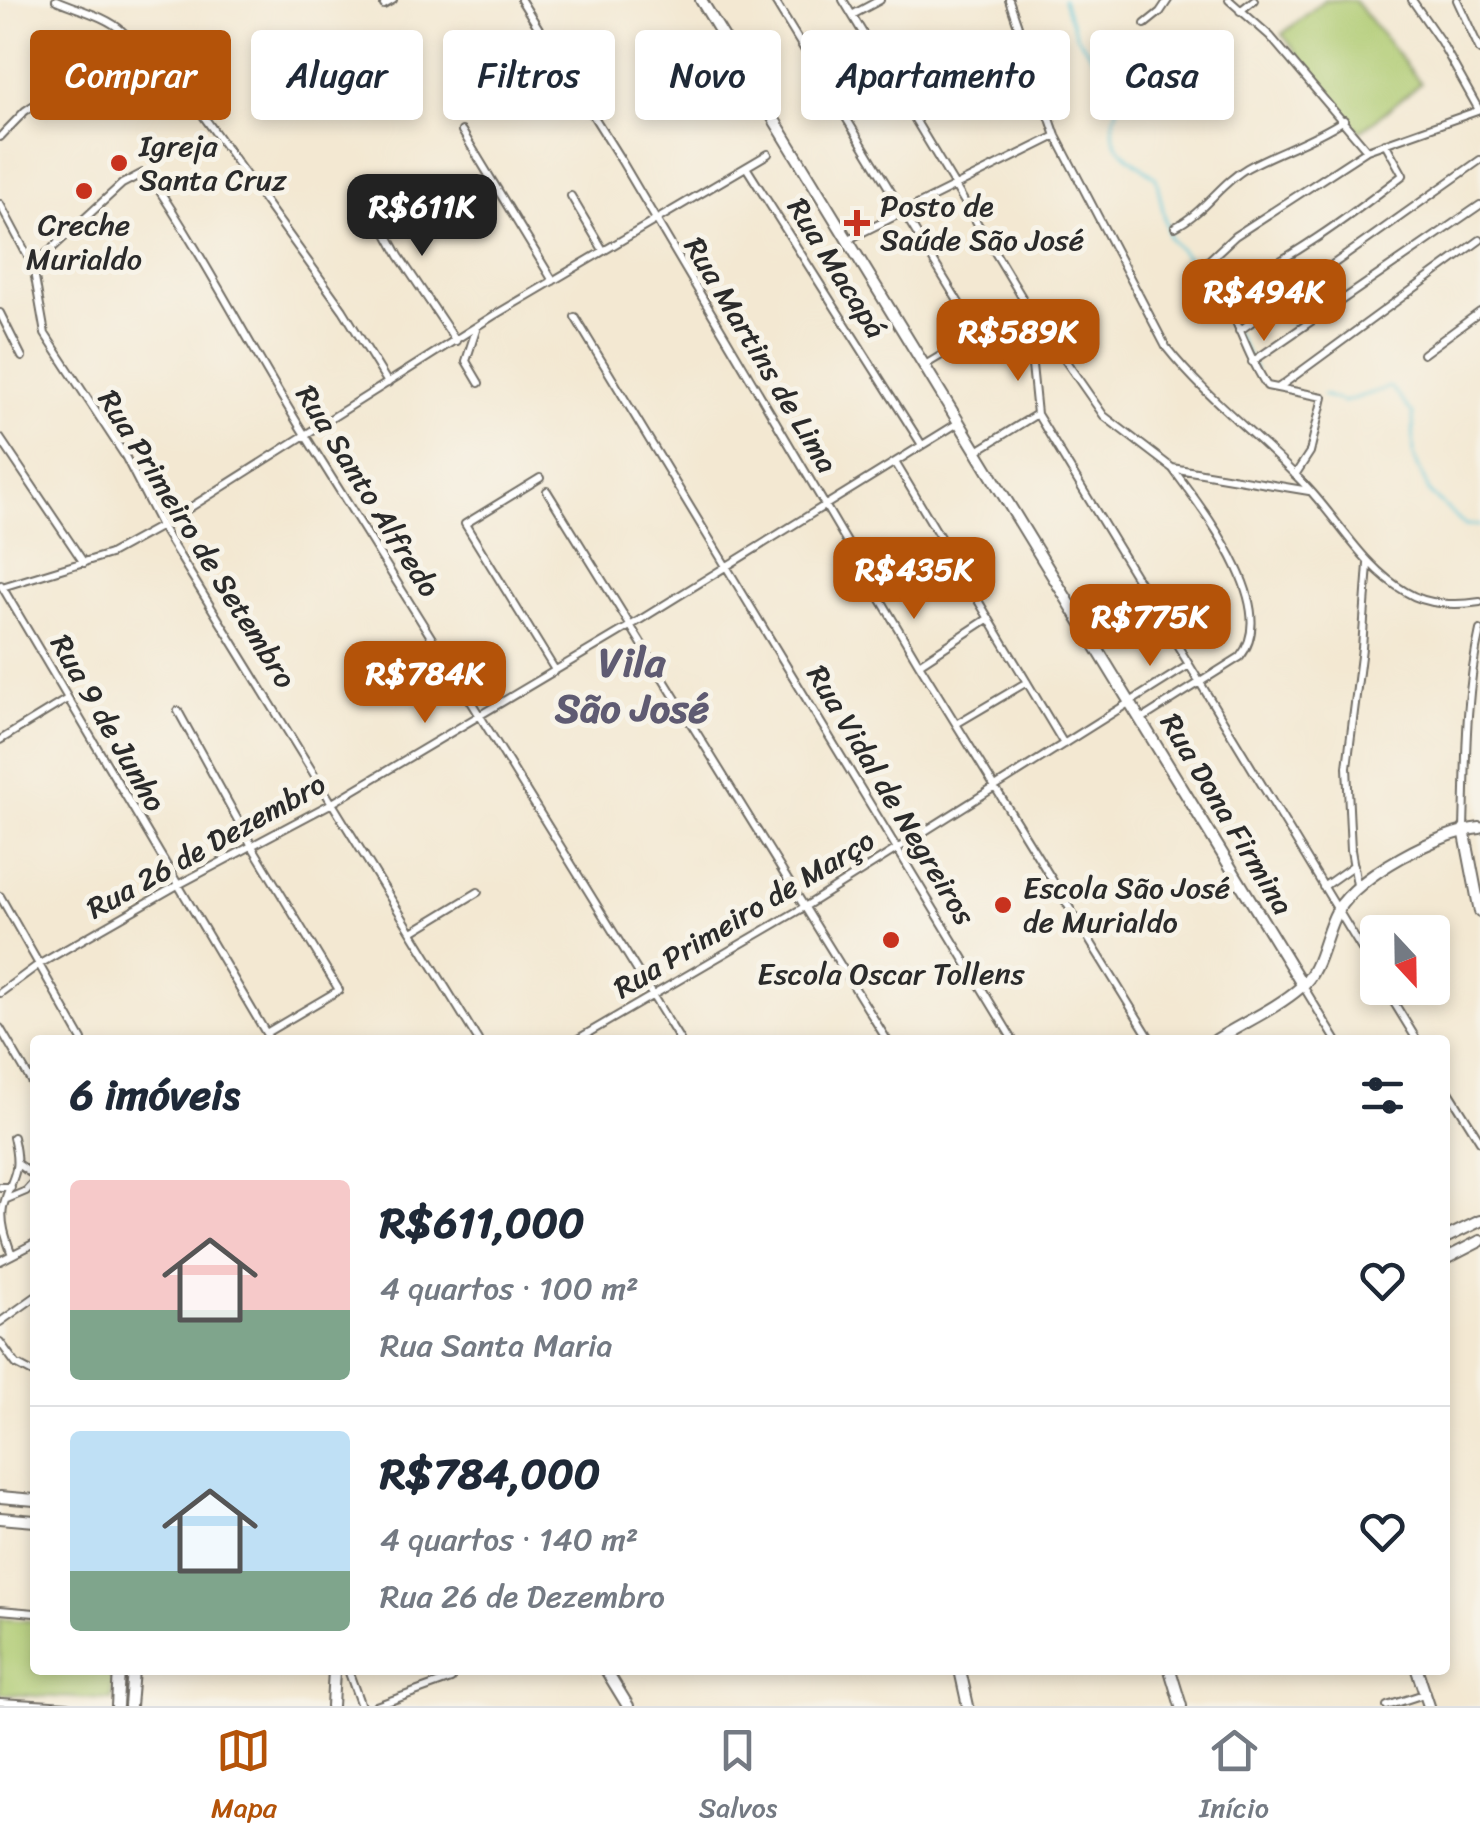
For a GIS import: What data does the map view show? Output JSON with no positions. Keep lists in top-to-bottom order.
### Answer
{
  "streets": {
    "street": [
      "Rua Macapá",
      "Rua Martins de Lima",
      "Rua Santo Alfredo",
      "Rua Primeiro de Setembro",
      "Rua 9 de Junho",
      "Rua Vidal de Negreiros",
      "Rua Dona Firmina",
      "Rua 26 de Dezembro",
      "Rua Primeiro de Março"
    ]
  },
  "crossings": [
    ["Rua Macapá", "Rua 26 de Dezembro"],
    ["Rua Martins de Lima", "Rua 26 de Dezembro"],
    ["Rua Martins de Lima", "Rua Primeiro de Março"],
    ["Rua Santo Alfredo", "Rua Primeiro de Setembro"],
    ["Rua Santo Alfredo", "Rua 26 de Dezembro"],
    ["Rua Santo Alfredo", "Rua Primeiro de Março"],
    ["Rua Primeiro de Setembro", "Rua 26 de Dezembro"],
    ["Rua 9 de Junho", "Rua 26 de Dezembro"],
    ["Rua Vidal de Negreiros", "Rua 26 de Dezembro"],
    ["Rua Vidal de Negreiros", "Rua Primeiro de Março"],
    ["Rua Dona Firmina", "Rua 26 de Dezembro"],
    ["Rua Dona Firmina", "Rua Primeiro de Março"]
  ],
  "districts": ["Vila São José"],
  "places": {
    "other": [
      "Igreja Santa Cruz",
      "Creche Murialdo",
      "Escola São José de Murialdo",
      "Escola Oscar Tollens"
    ],
    "health": ["Posto de Saúde São José"]
  },
  "north": "bottom",
  "page": {
    "chip": [
      "Comprar",
      "Alugar",
      "Filtros",
      "Novo",
      "Apartamento",
      "Casa"
    ],
    "price": [
      "R$611K",
      "R$494K",
      "R$589K",
      "R$435K",
      "R$775K",
      "R$784K"
    ],
    "heading": "6 imóveis",
    "list": [
      {
        "name": "R$611,000",
        "note": "4 quartos · 100 m² · Rua Santa Maria"
      },
      {
        "name": "R$784,000",
        "note": "4 quartos · 140 m² · Rua 26 de Dezembro"
      }
    ],
    "tabs": ["Mapa", "Salvos", "Início"]
  }
}
